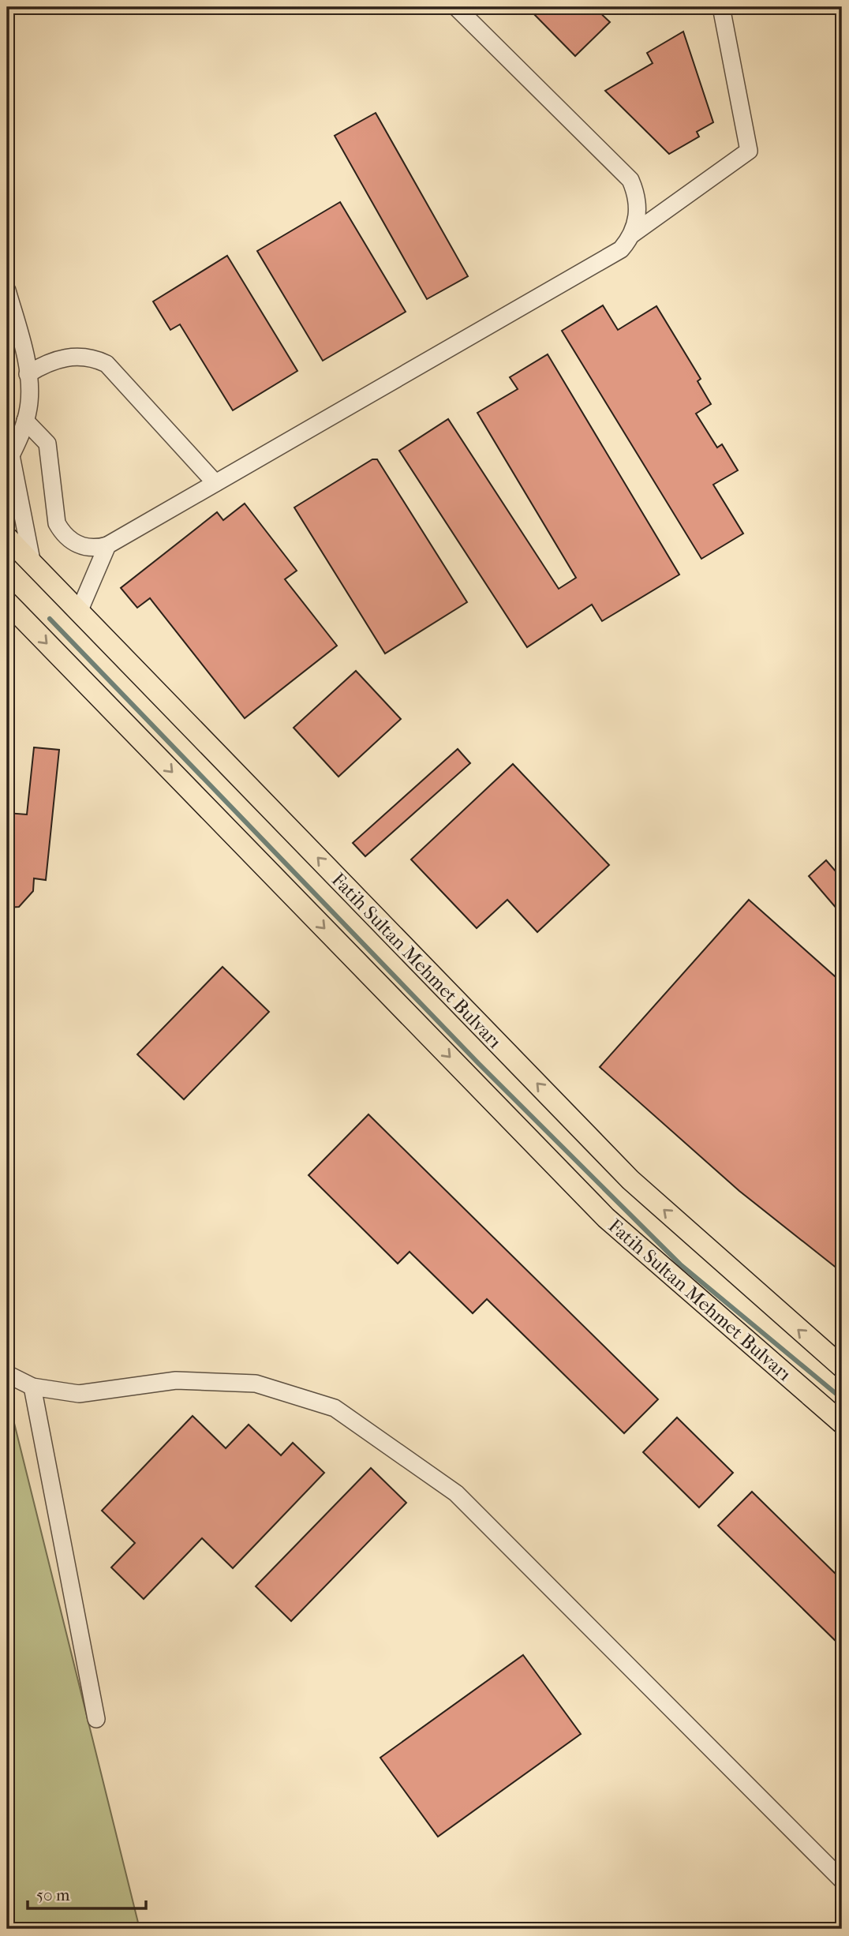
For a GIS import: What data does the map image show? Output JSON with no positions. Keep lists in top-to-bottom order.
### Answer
{
  "streets": {
    "main road": ["Fatih Sultan Mehmet Bulvarı"]
  },
  "scale_bar": "50 m"
}
